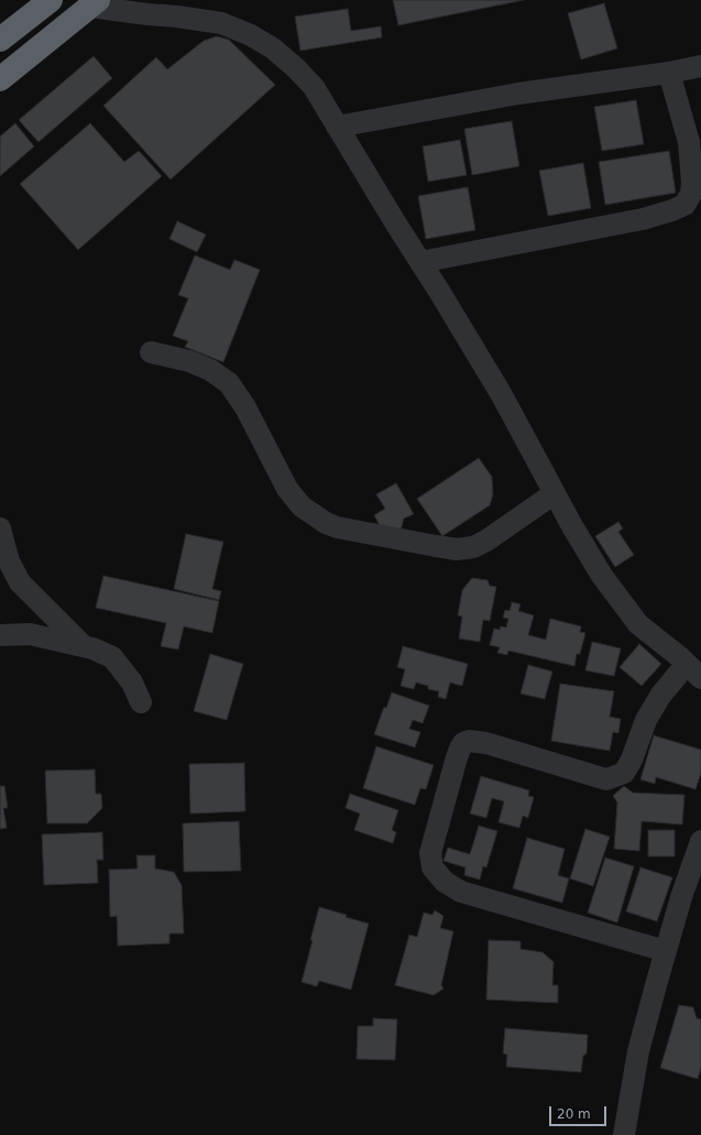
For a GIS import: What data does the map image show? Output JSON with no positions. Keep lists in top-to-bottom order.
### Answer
{
  "scale_bar": "20 m"
}
